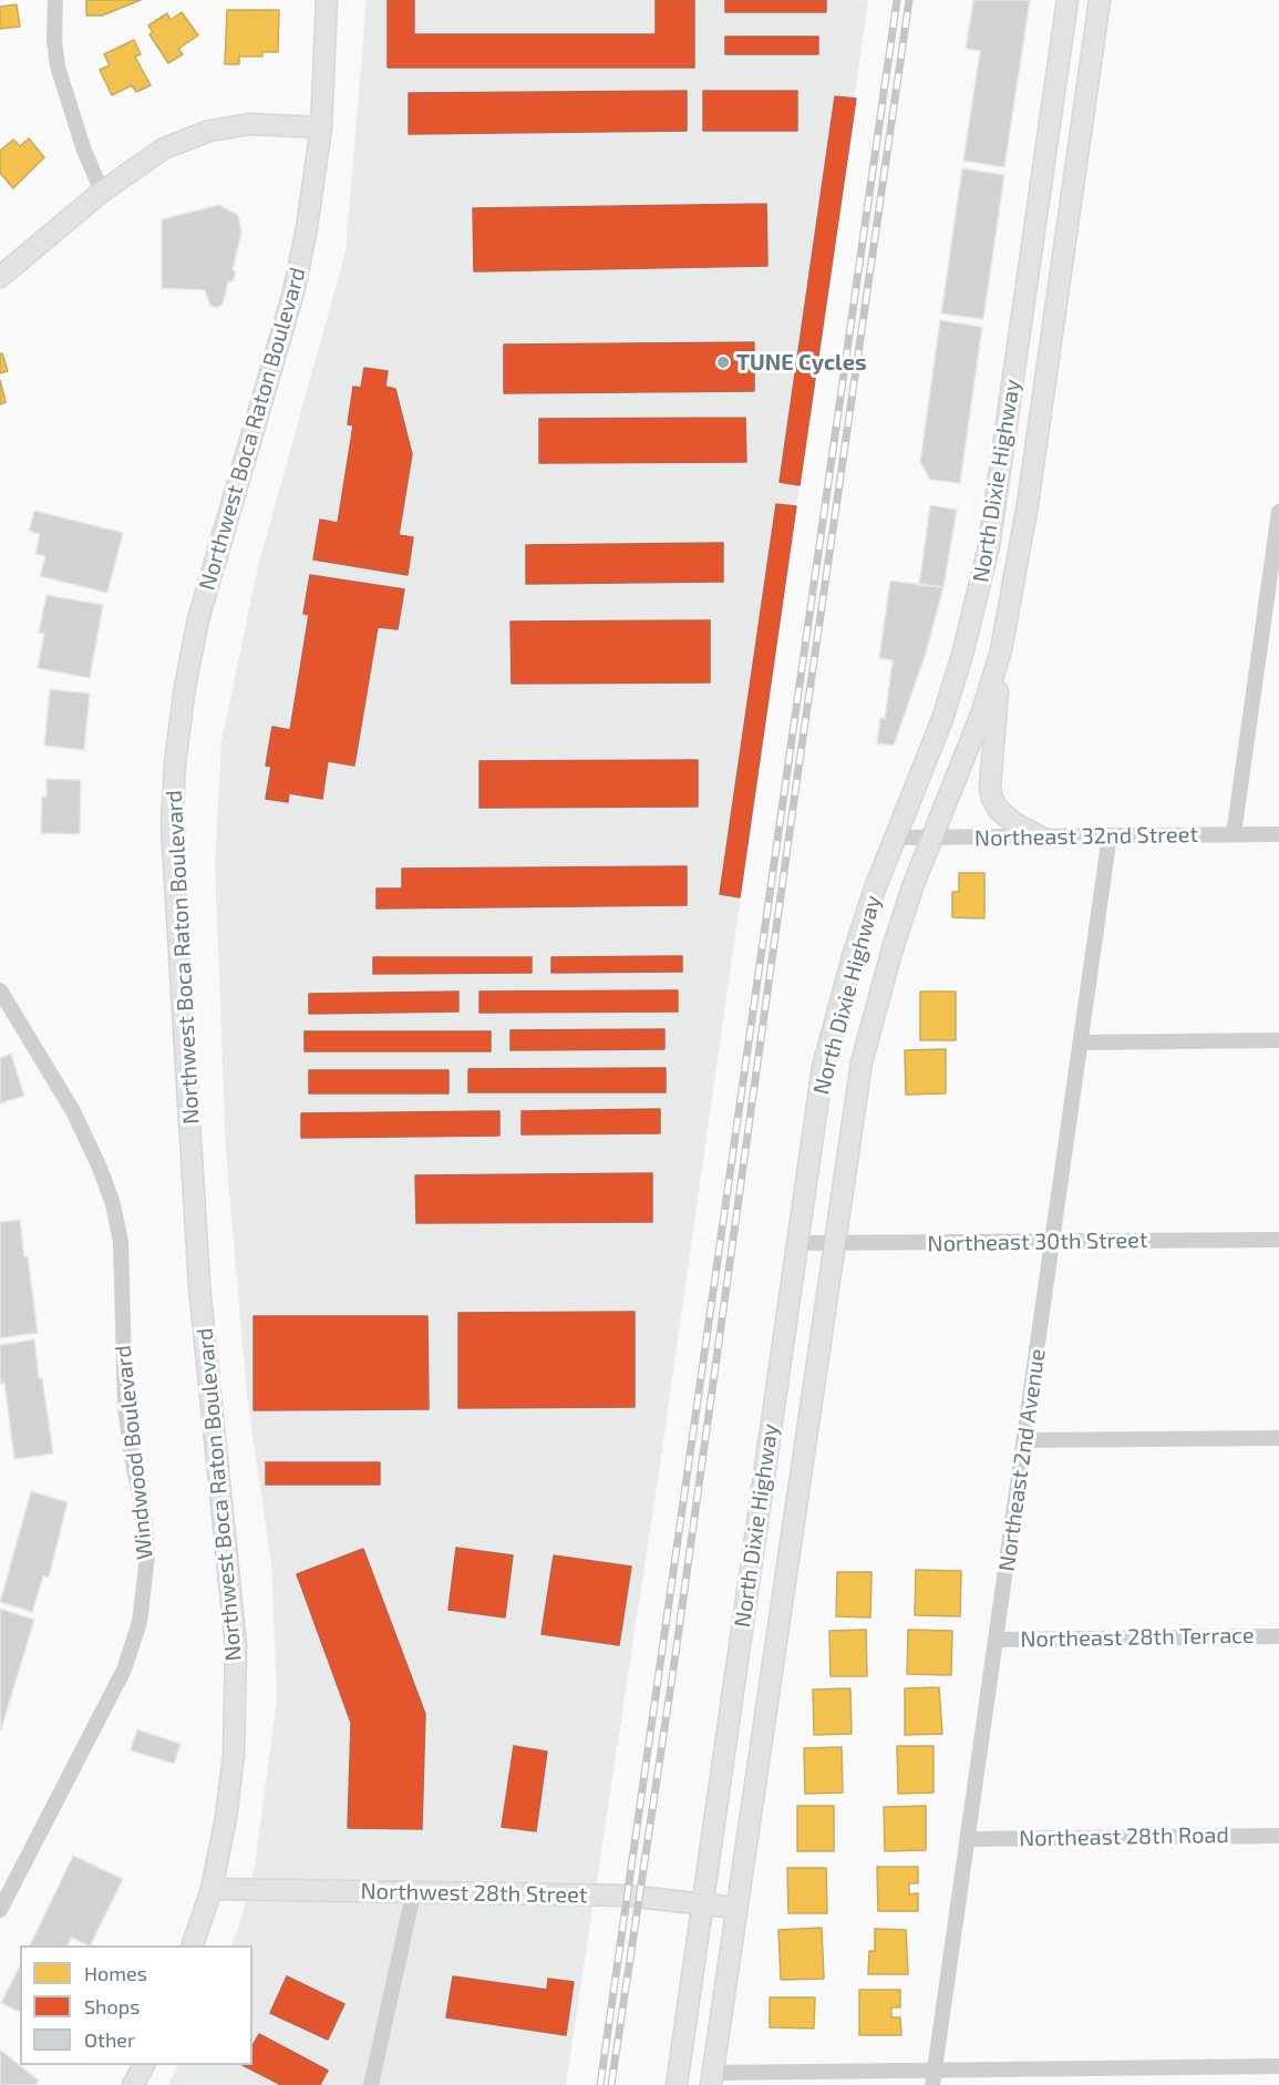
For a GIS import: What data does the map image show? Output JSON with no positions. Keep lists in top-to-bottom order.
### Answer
{
  "streets": {
    "main road": ["Northwest Boca Raton Boulevard", "North Dixie Highway", "Northwest 28th Street"],
    "street": [
      "Northeast 32nd Street",
      "Northeast 30th Street",
      "Windwood Boulevard",
      "Northeast 2nd Avenue",
      "Northeast 28th Terrace",
      "Northeast 28th Road"
    ]
  },
  "crossings": [
    ["Northwest Boca Raton Boulevard", "Northwest 28th Street"],
    ["North Dixie Highway", "Northeast 32nd Street"],
    ["North Dixie Highway", "Northeast 30th Street"],
    ["North Dixie Highway", "Northwest 28th Street"],
    ["Northeast 32nd Street", "Northeast 2nd Avenue"],
    ["Northeast 30th Street", "Northeast 2nd Avenue"],
    ["Northeast 2nd Avenue", "Northeast 28th Terrace"],
    ["Northeast 2nd Avenue", "Northeast 28th Road"]
  ],
  "places": ["TUNE Cycles"],
  "legend": ["Homes", "Shops", "Other"]
}
